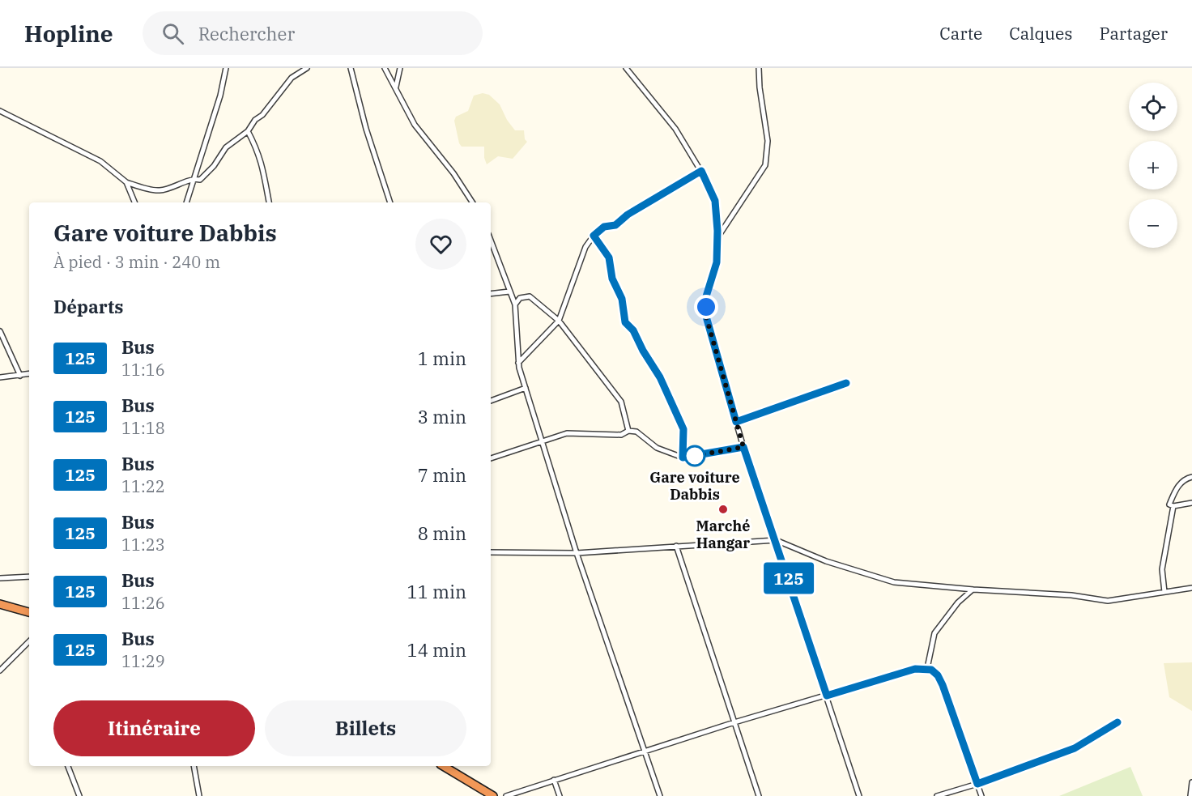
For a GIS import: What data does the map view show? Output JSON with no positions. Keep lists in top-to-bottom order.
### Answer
{
  "places": ["Gare voiture Dabbis", "Marché Hangar"],
  "lines": ["bus line 125"],
  "page": {
    "header": "Hopline",
    "search": "Rechercher",
    "nav": ["Carte", "Calques", "Partager"],
    "on_map": "125",
    "map_buttons": ["+", "−"],
    "heading": [
      ["Gare voiture Dabbis", "À pied · 3 min · 240 m"],
      "Départs"
    ],
    "list": [
      {
        "mark": "125",
        "name": "Bus",
        "note": "11:16",
        "value": "1 min"
      },
      {
        "mark": "125",
        "name": "Bus",
        "note": "11:18",
        "value": "3 min"
      },
      {
        "mark": "125",
        "name": "Bus",
        "note": "11:22",
        "value": "7 min"
      },
      {
        "mark": "125",
        "name": "Bus",
        "note": "11:23",
        "value": "8 min"
      },
      {
        "mark": "125",
        "name": "Bus",
        "note": "11:26",
        "value": "11 min"
      },
      {
        "mark": "125",
        "name": "Bus",
        "note": "11:29",
        "value": "14 min"
      }
    ],
    "buttons": ["Itinéraire", "Billets"]
  }
}
